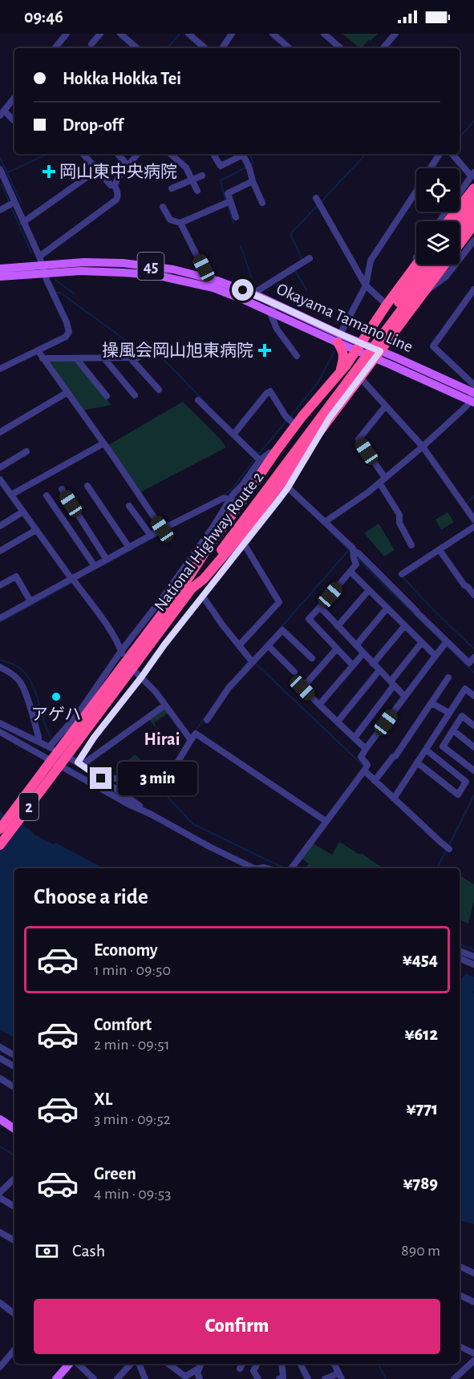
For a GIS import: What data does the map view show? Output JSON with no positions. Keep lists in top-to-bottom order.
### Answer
{
  "streets": {
    "highway": ["National Highway Route 2", "2"],
    "main road": ["45", "Okayama Tamano Line"]
  },
  "districts": ["Hirai"],
  "places": {
    "health": ["岡山東中央病院", "操風会岡山旭東病院"],
    "other": ["アゲハ"]
  },
  "page": {
    "status": "09:46",
    "banner": ["Hokka Hokka Tei", "Drop-off"],
    "bubble": "3 min",
    "heading": "Choose a ride",
    "list": [
      {
        "name": "Economy",
        "note": "1 min · 09:50",
        "value": "¥454"
      },
      {
        "name": "Comfort",
        "note": "2 min · 09:51",
        "value": "¥612"
      },
      {
        "name": "XL",
        "note": "3 min · 09:52",
        "value": "¥771"
      },
      {
        "name": "Green",
        "note": "4 min · 09:53",
        "value": "¥789"
      }
    ],
    "pay": ["Cash", "890 m"],
    "buttons": "Confirm"
  }
}
